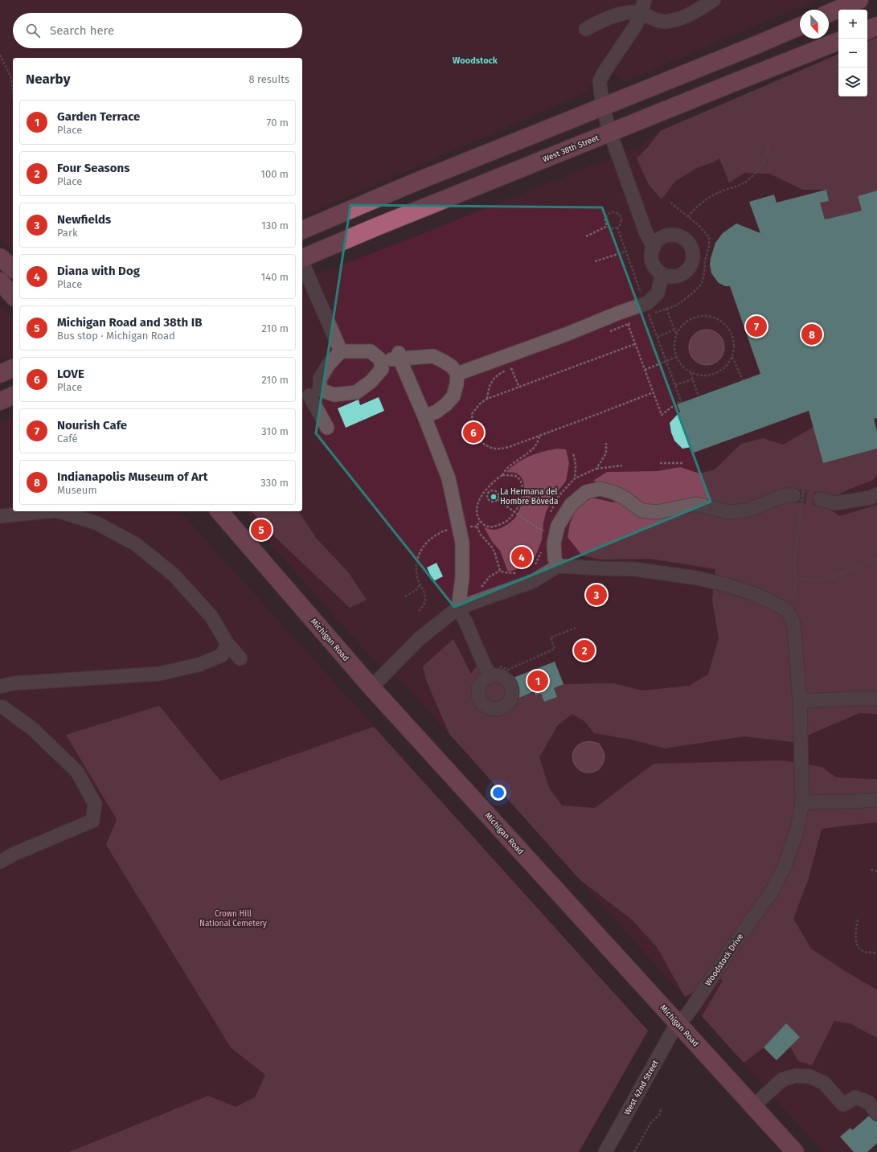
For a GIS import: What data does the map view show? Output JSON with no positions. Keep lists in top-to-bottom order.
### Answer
{
  "streets": {
    "main road": ["West 38th Street", "Michigan Road"],
    "street": ["Woodstock Drive", "West 42nd Street"]
  },
  "crossings": [
    ["Michigan Road", "Woodstock Drive"],
    ["Michigan Road", "West 42nd Street"],
    ["Woodstock Drive", "West 42nd Street"]
  ],
  "districts": ["Woodstock"],
  "parks": ["Crown Hill National Cemetery"],
  "places": ["La Hermana del Hombre Bóveda"],
  "north": "bottom",
  "page": {
    "map_buttons": ["+", "−"],
    "search": "Search here",
    "heading": ["Nearby", "8 results"],
    "list": [
      {
        "mark": "1",
        "name": "Garden Terrace",
        "note": "Place",
        "value": "70 m"
      },
      {
        "mark": "2",
        "name": "Four Seasons",
        "note": "Place",
        "value": "100 m"
      },
      {
        "mark": "3",
        "name": "Newfields",
        "note": "Park",
        "value": "130 m"
      },
      {
        "mark": "4",
        "name": "Diana with Dog",
        "note": "Place",
        "value": "140 m"
      },
      {
        "mark": "5",
        "name": "Michigan Road and 38th IB",
        "note": "Bus stop · Michigan Road",
        "value": "210 m"
      },
      {
        "mark": "6",
        "name": "LOVE",
        "note": "Place",
        "value": "210 m"
      },
      {
        "mark": "7",
        "name": "Nourish Cafe",
        "note": "Café",
        "value": "310 m"
      },
      {
        "mark": "8",
        "name": "Indianapolis Museum of Art",
        "note": "Museum",
        "value": "330 m"
      }
    ],
    "pins": [
      "7",
      "8",
      "6",
      "5",
      "4",
      "3",
      "2",
      "1"
    ]
  }
}
